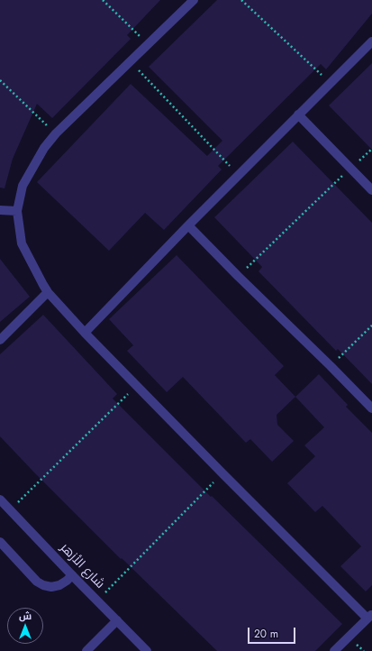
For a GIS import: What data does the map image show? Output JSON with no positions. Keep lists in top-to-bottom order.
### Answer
{
  "streets": {
    "street": ["شارع الأزهر"]
  },
  "scale_bar": "20 m",
  "north": "top"
}
